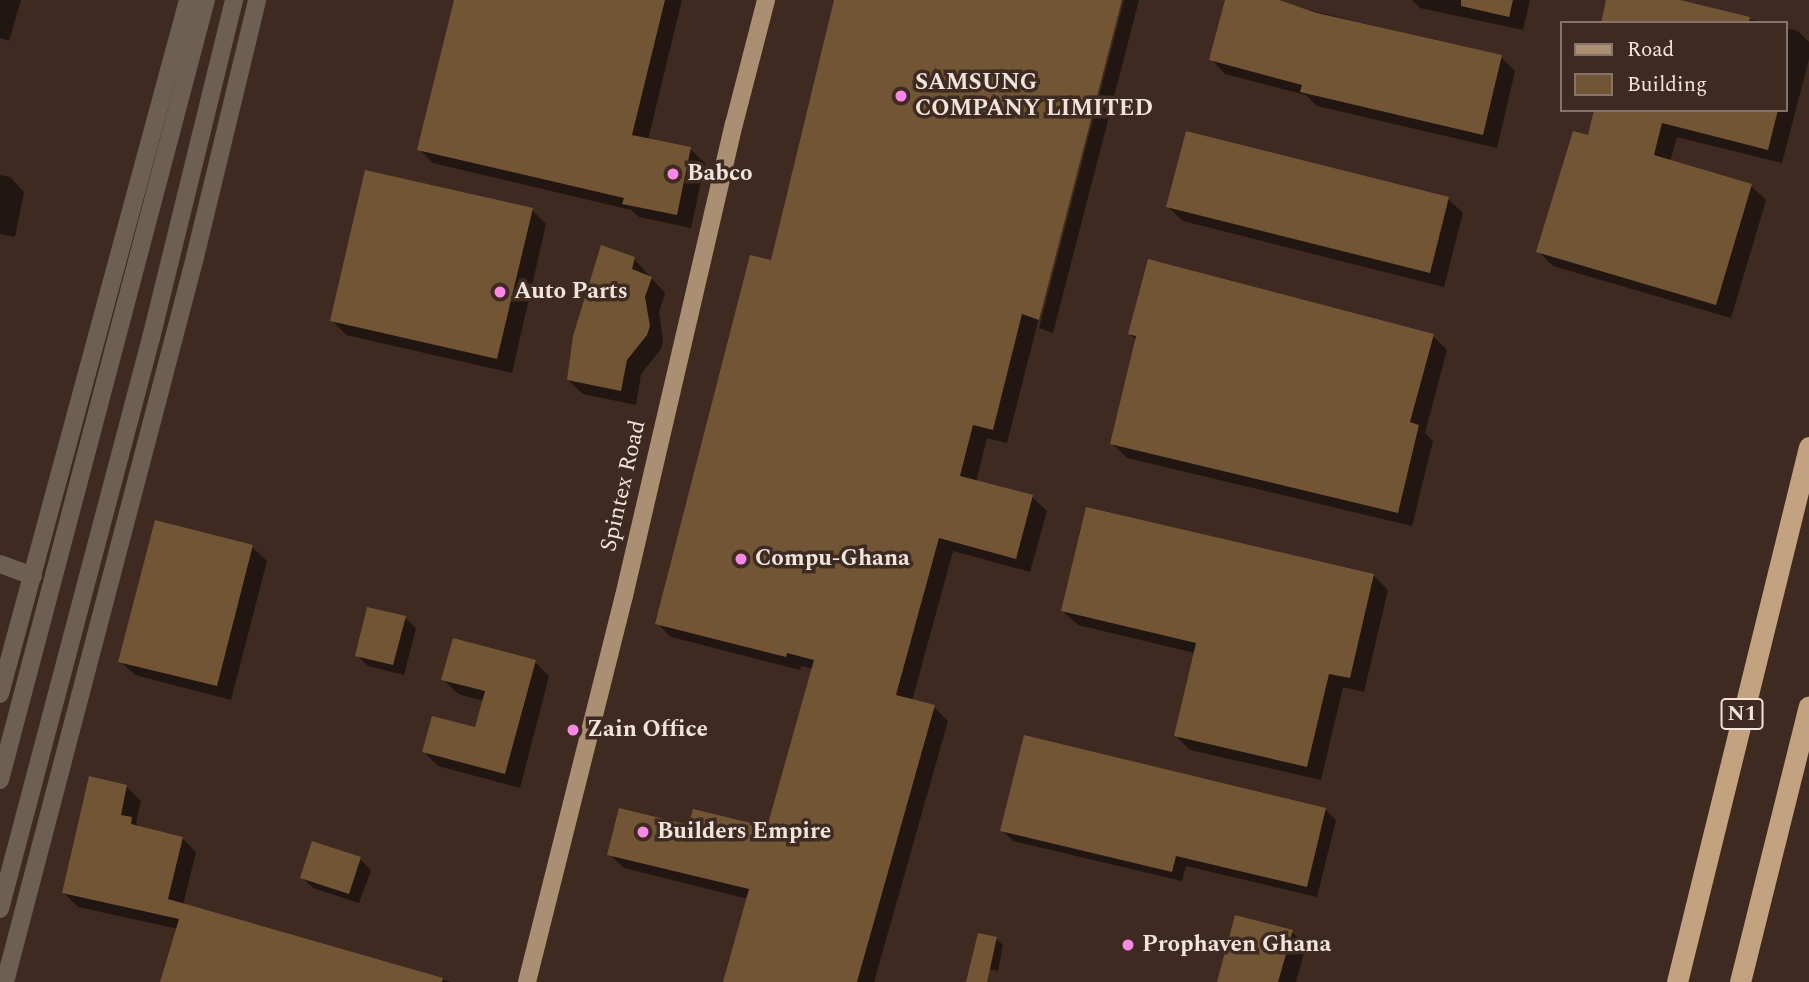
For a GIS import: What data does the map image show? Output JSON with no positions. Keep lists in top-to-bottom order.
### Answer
{
  "streets": {
    "highway": ["N1"],
    "main road": ["Spintex Road"]
  },
  "places": [
    "SAMSUNG COMPANY LIMITED",
    "Babco",
    "Auto Parts",
    "Compu-Ghana",
    "Zain Office",
    "Builders Empire",
    "Prophaven Ghana"
  ],
  "legend": ["Road", "Building"]
}
